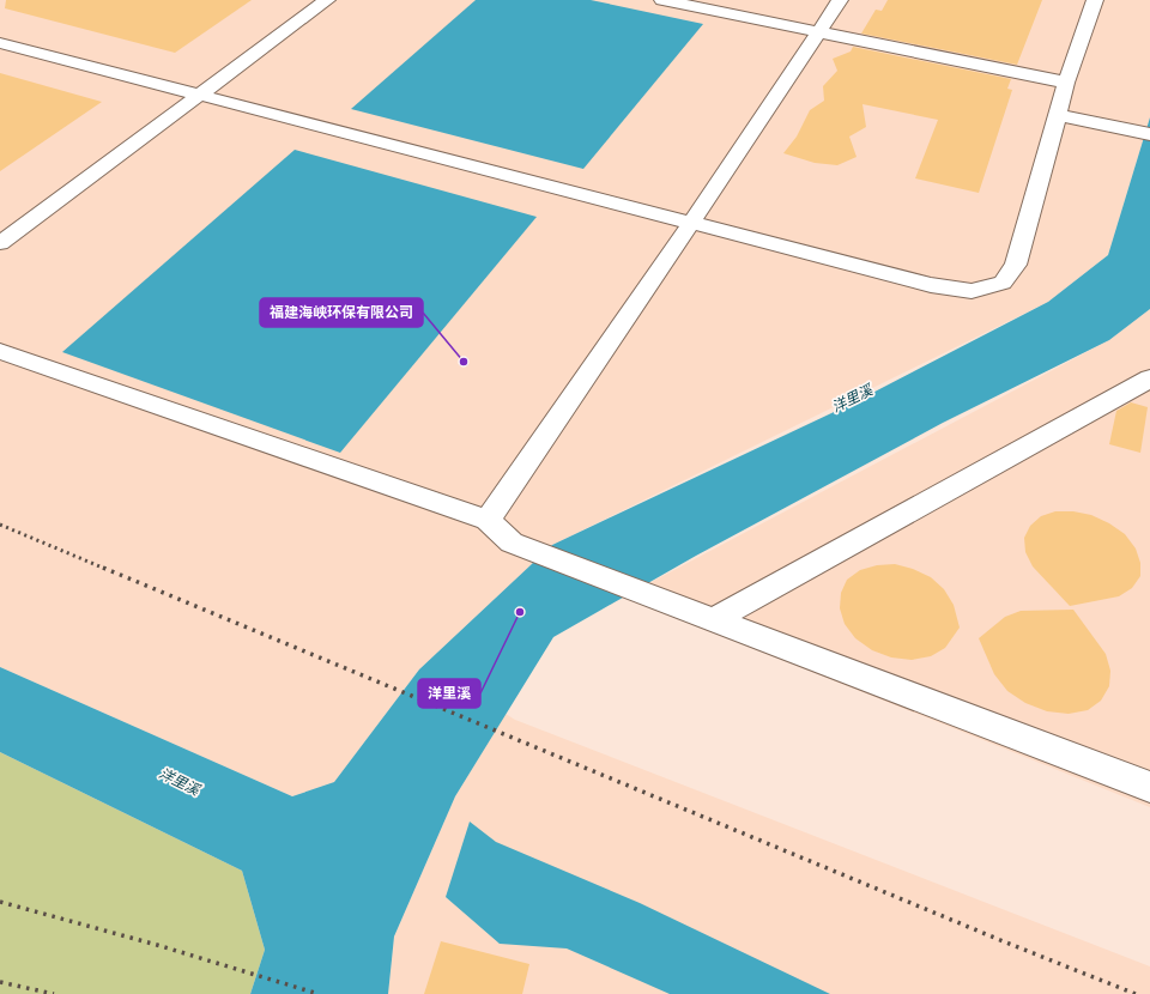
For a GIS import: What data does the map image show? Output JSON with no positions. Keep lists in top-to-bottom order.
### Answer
{
  "water": ["洋里溪"],
  "places": ["福建海峡环保有限公司", "洋里溪"]
}
